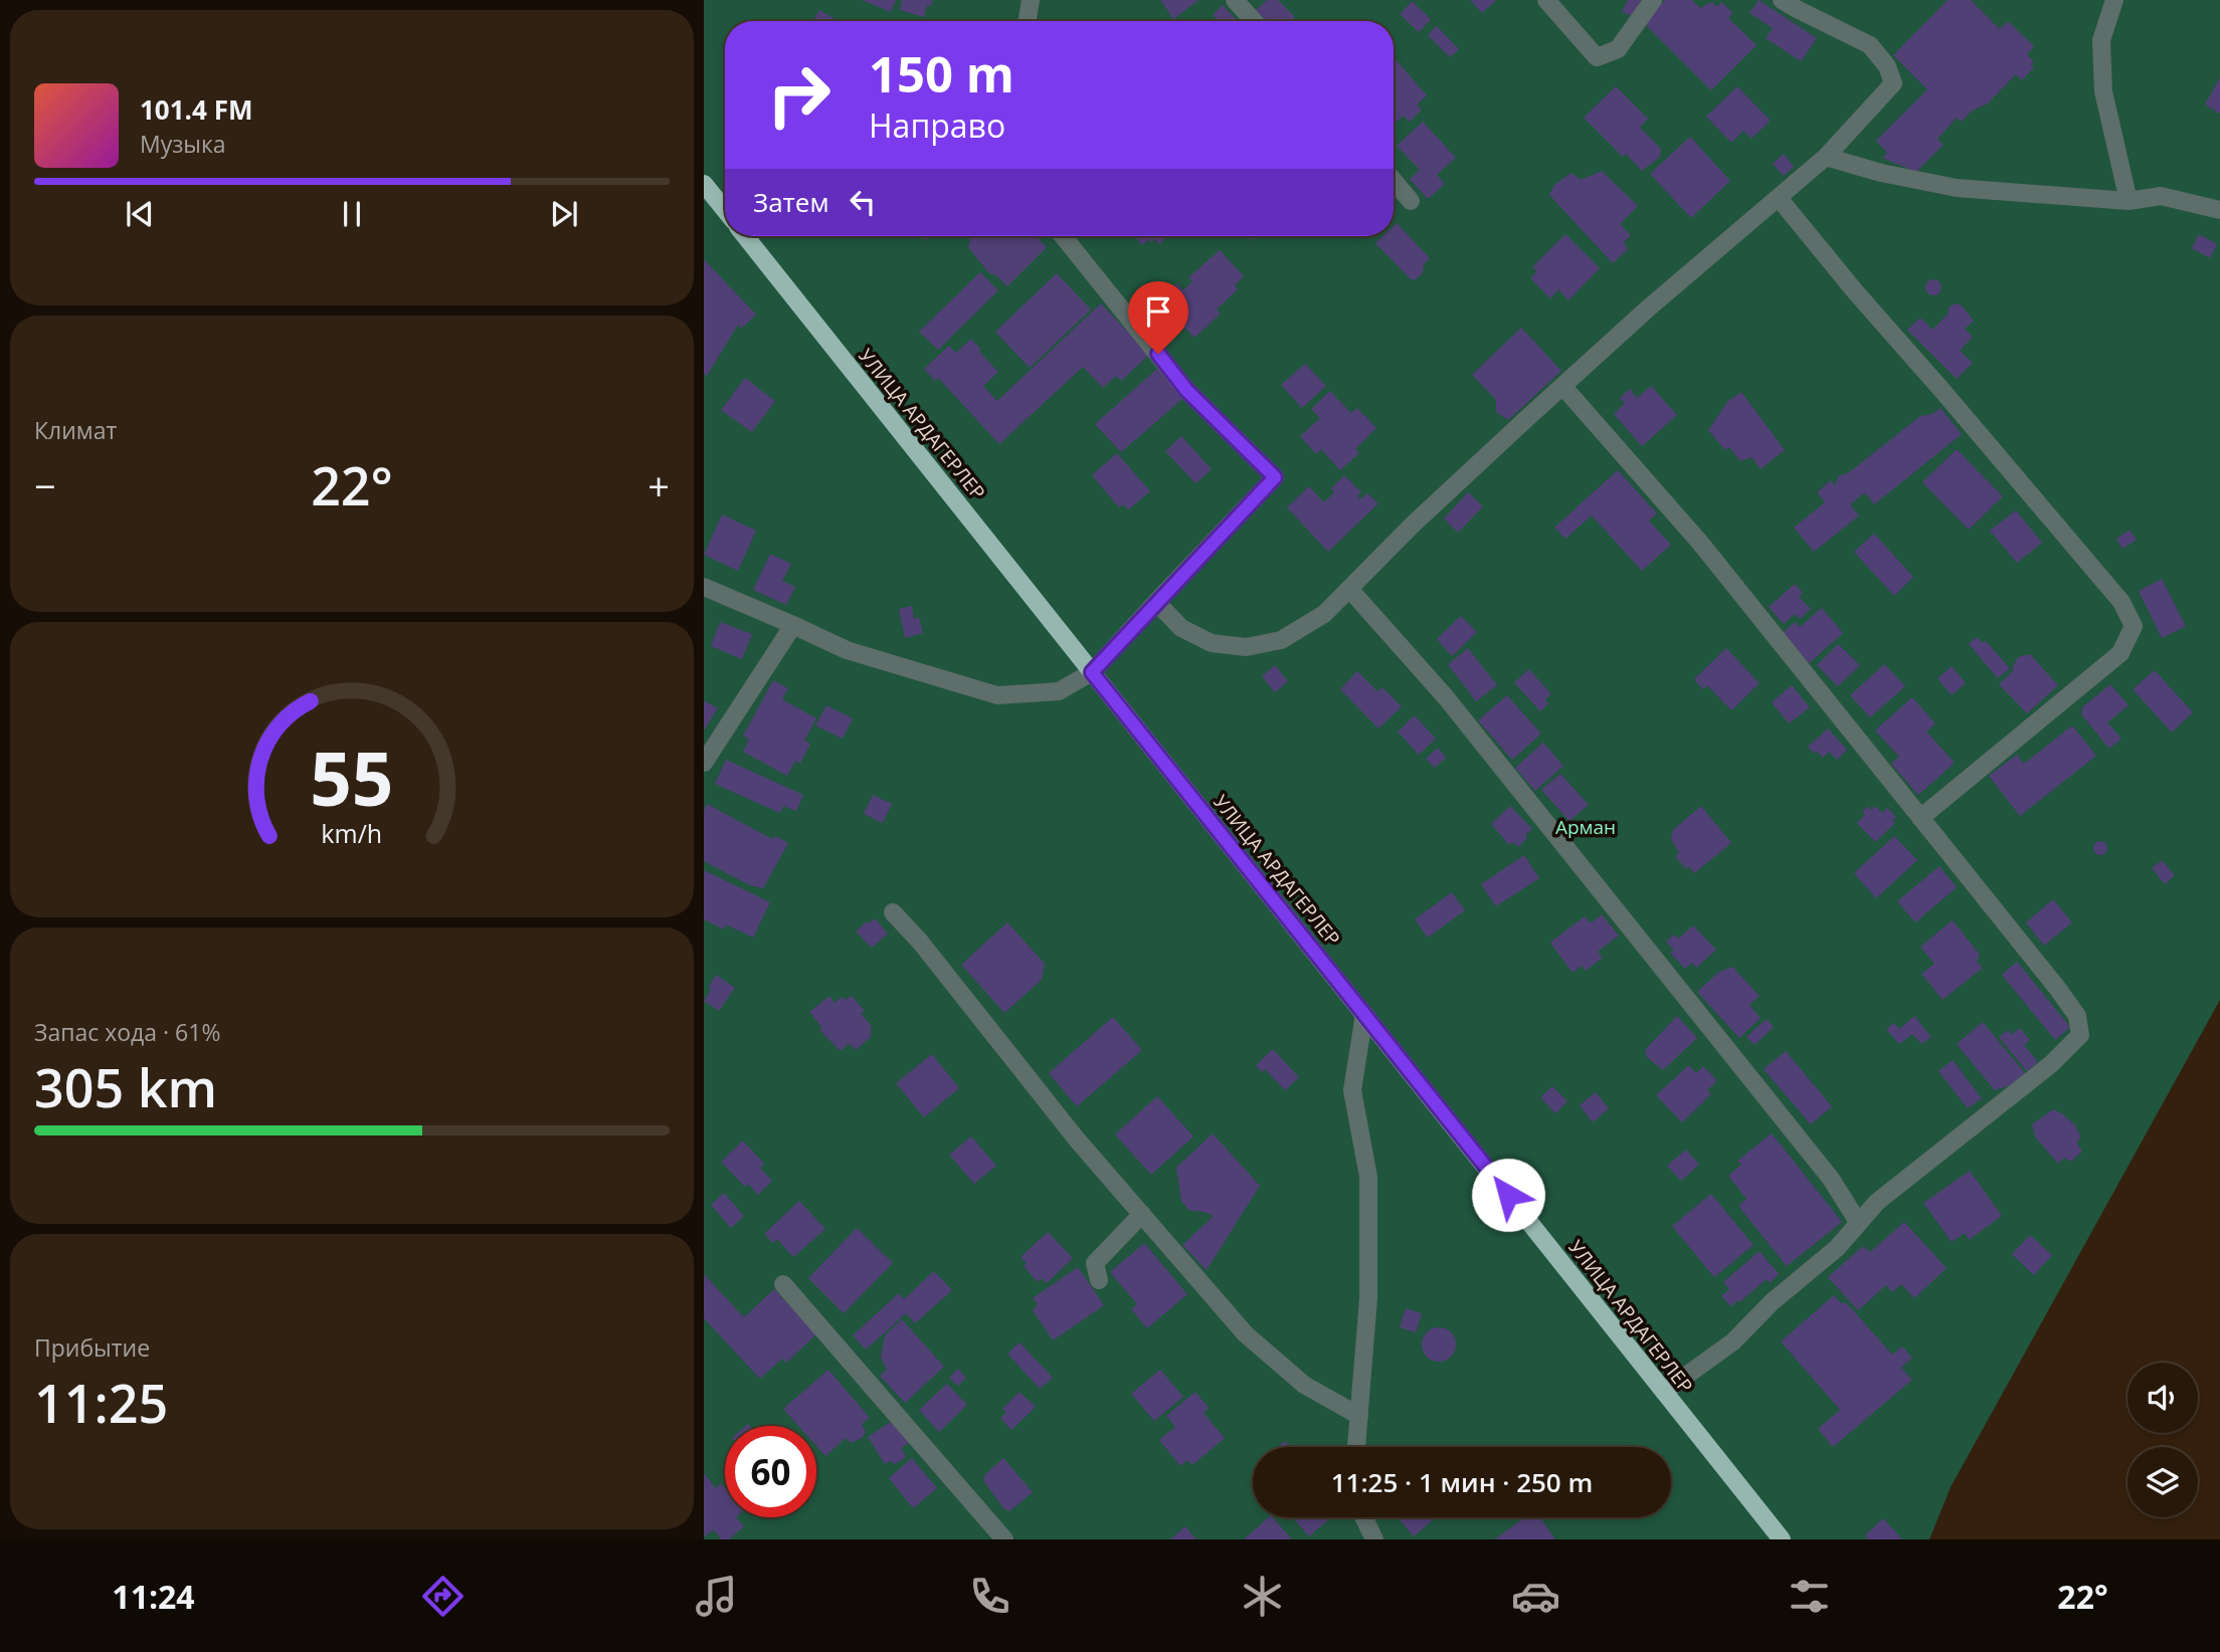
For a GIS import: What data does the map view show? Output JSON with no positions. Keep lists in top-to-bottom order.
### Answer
{
  "streets": {
    "main road": ["УЛИЦА АРДАГЕРЛЕР"]
  },
  "parks": ["Арман"],
  "page": {
    "turn": ["150 m", "Направо"],
    "song": ["101.4 FM", "Музыка"],
    "then": "Затем",
    "tile": [
      "Климат",
      ["Запас хода · 61%", "305 km"],
      ["Прибытие", "11:25"]
    ],
    "heat": ["−", "22°", "+"],
    "limit": "60",
    "trip": "11:25 · 1 мин · 250 m",
    "tabs": ["11:24", "22°"],
    "gauge": ["55", "km/h"]
  }
}
